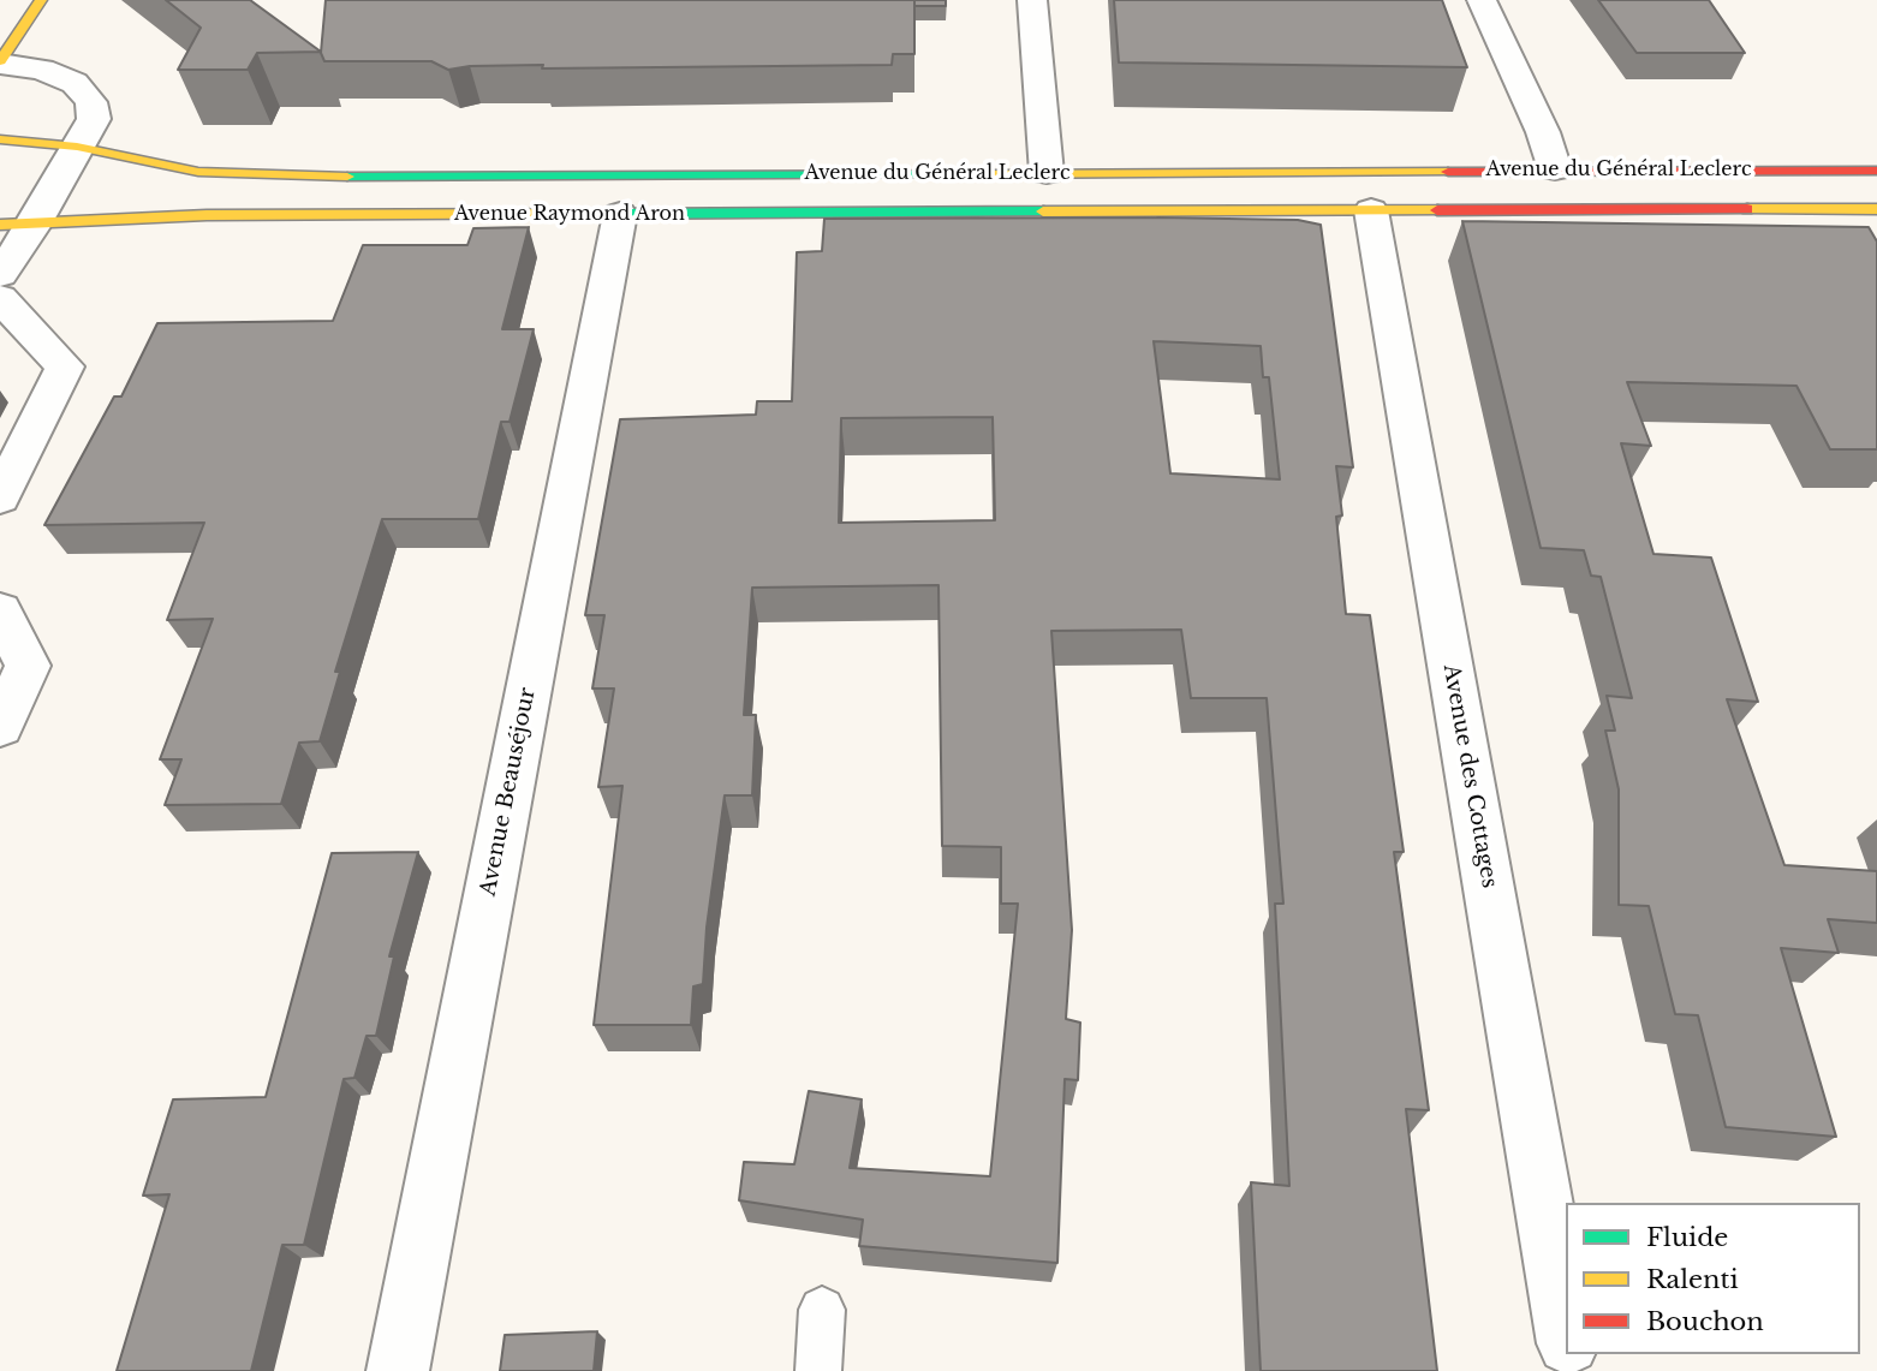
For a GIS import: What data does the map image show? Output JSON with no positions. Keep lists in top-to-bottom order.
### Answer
{
  "streets": {
    "main road": ["Avenue du Général Leclerc", "Avenue Raymond Aron"],
    "street": ["Avenue des Cottages", "Avenue Beauséjour"]
  },
  "crossings": [
    ["Avenue du Général Leclerc", "Avenue Raymond Aron"],
    ["Avenue du Général Leclerc", "Avenue des Cottages"],
    ["Avenue Raymond Aron", "Avenue Beauséjour"]
  ],
  "legend": ["Fluide", "Ralenti", "Bouchon"]
}
